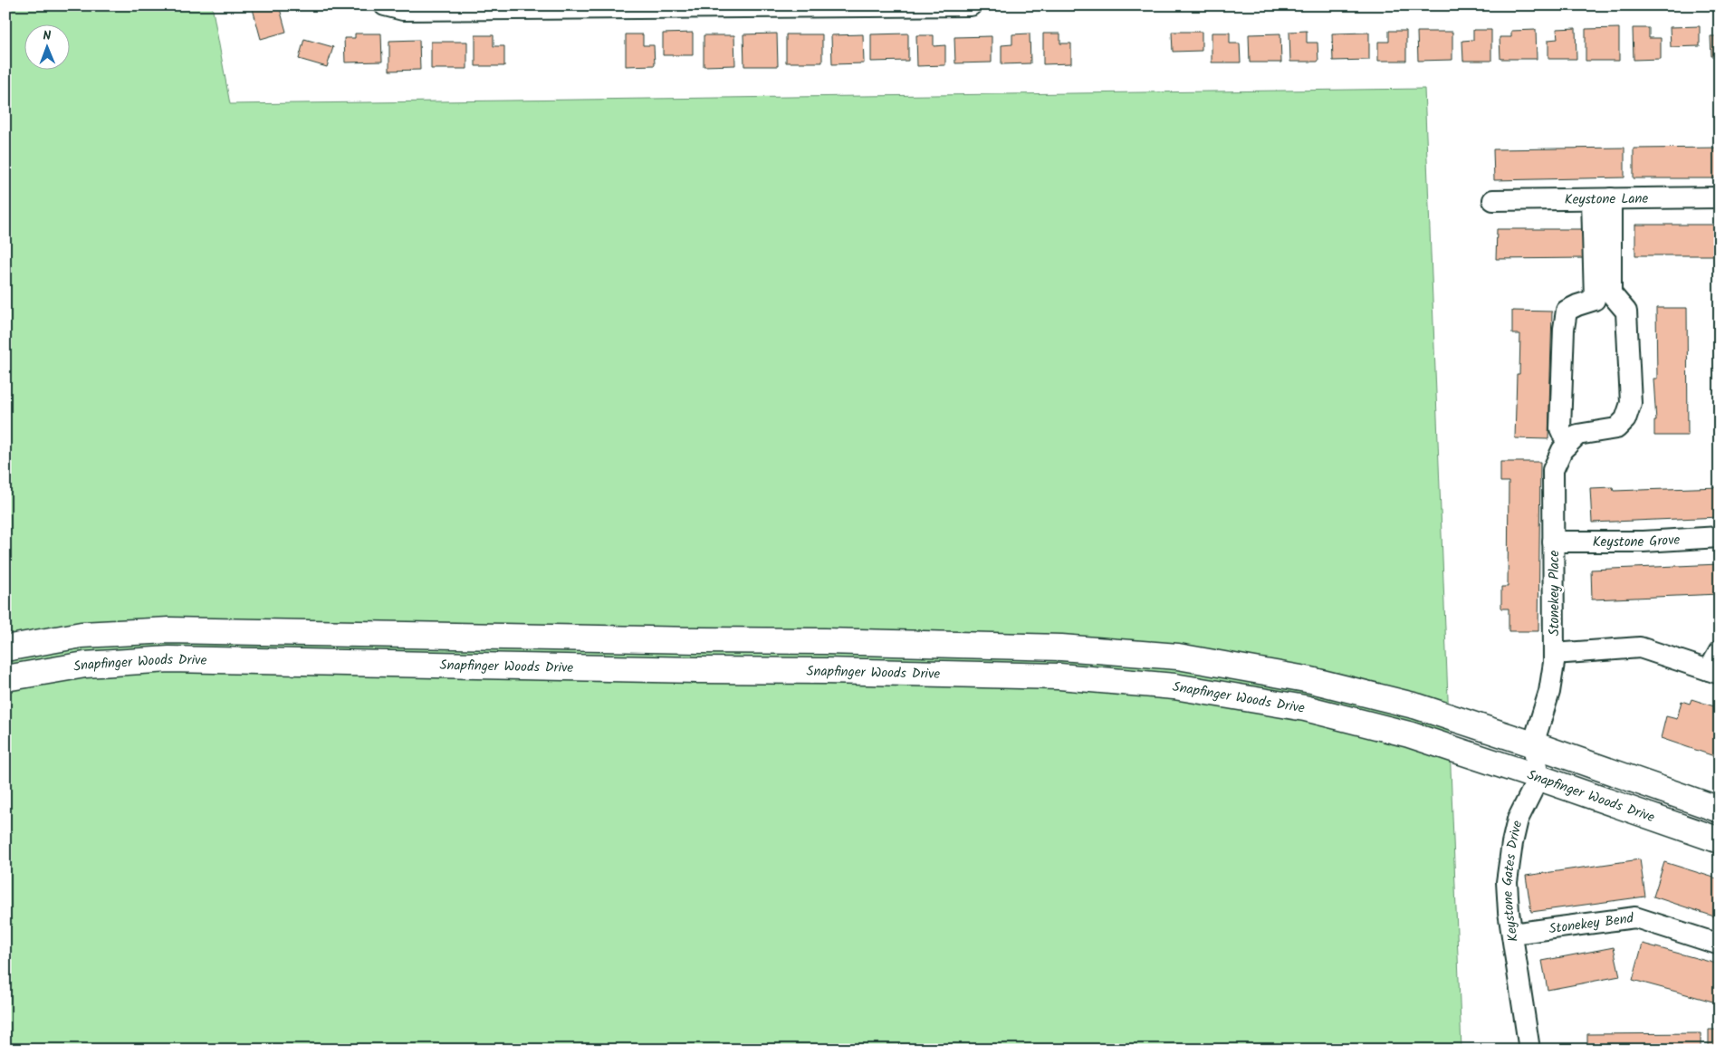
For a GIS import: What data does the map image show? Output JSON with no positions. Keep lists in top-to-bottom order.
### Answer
{
  "streets": {
    "main road": ["Snapfinger Woods Drive"],
    "street": [
      "Keystone Lane",
      "Keystone Grove",
      "Stonekey Place",
      "Keystone Gates Drive",
      "Stonekey Bend"
    ]
  },
  "crossings": [
    ["Keystone Lane", "Stonekey Place"],
    ["Keystone Grove", "Stonekey Place"],
    ["Snapfinger Woods Drive", "Keystone Gates Drive"],
    ["Keystone Gates Drive", "Stonekey Bend"]
  ],
  "north": "top"
}
